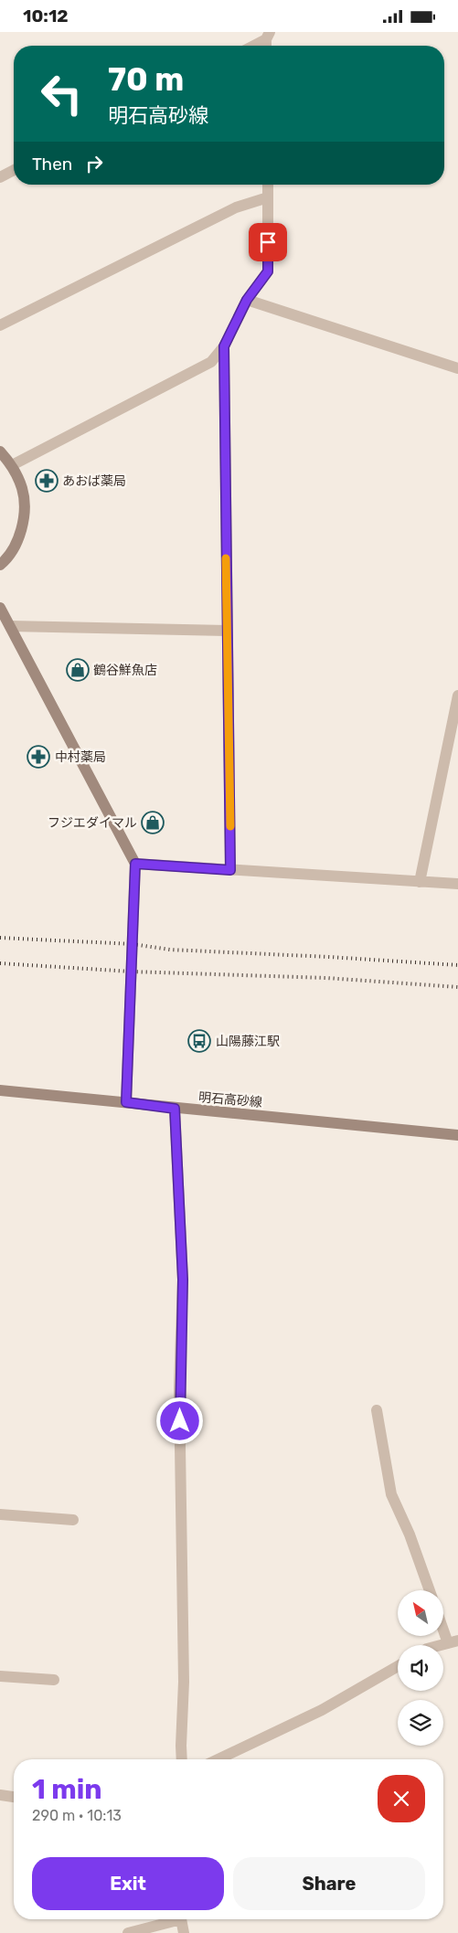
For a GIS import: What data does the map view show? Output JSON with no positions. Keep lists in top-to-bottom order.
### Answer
{
  "streets": {
    "main road": ["明石高砂線"]
  },
  "places": {
    "pharmacy": ["あおば薬局", "中村薬局"],
    "shop": ["鶴谷鮮魚店", "フジエダイマル"],
    "bus stop": ["山陽藤江駅"]
  },
  "north": "top left",
  "page": {
    "status": "10:12",
    "turn": ["70 m", "明石高砂線"],
    "then": "Then",
    "heading": ["1 min", "290 m · 10:13"],
    "buttons": ["Exit", "Share"]
  }
}
